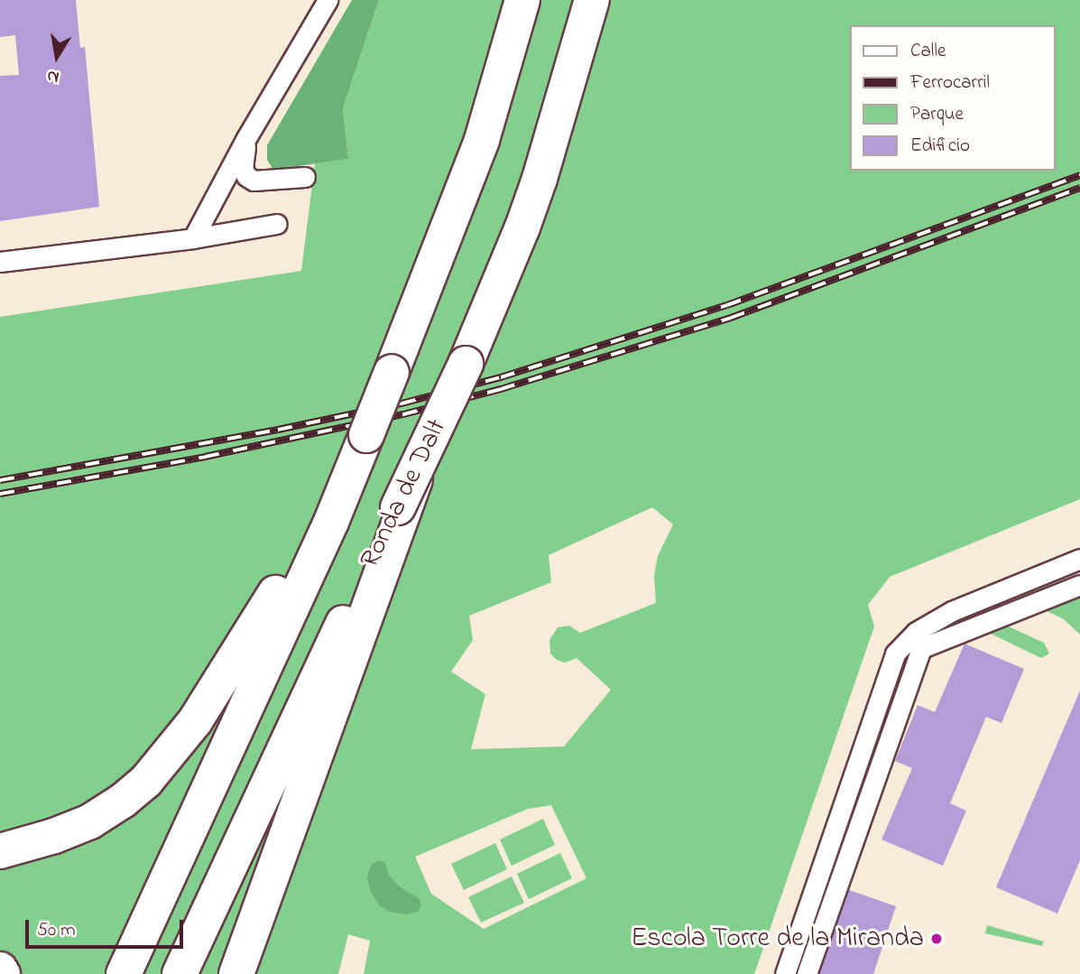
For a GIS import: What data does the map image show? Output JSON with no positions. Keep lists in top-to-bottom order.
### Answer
{
  "streets": {
    "highway": ["Ronda de Dalt"]
  },
  "places": ["Escola Torre de la Miranda"],
  "legend": [
    "Calle",
    "Ferrocarril",
    "Parque",
    "Edificio"
  ],
  "scale_bar": "50 m",
  "north": "bottom"
}
